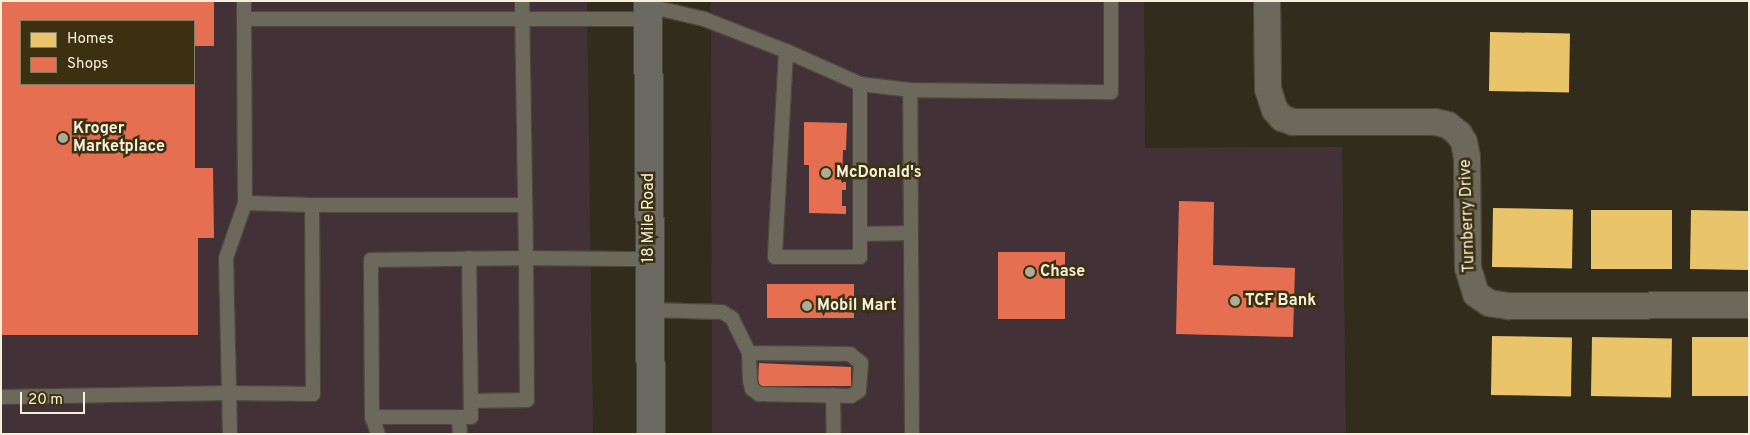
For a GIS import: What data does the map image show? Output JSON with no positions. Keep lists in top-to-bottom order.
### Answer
{
  "streets": {
    "main road": ["18 Mile Road"],
    "street": ["Turnberry Drive"]
  },
  "places": [
    "Kroger Marketplace",
    "McDonald's",
    "Chase",
    "TCF Bank",
    "Mobil Mart"
  ],
  "legend": ["Homes", "Shops"],
  "scale_bar": "20 m"
}
